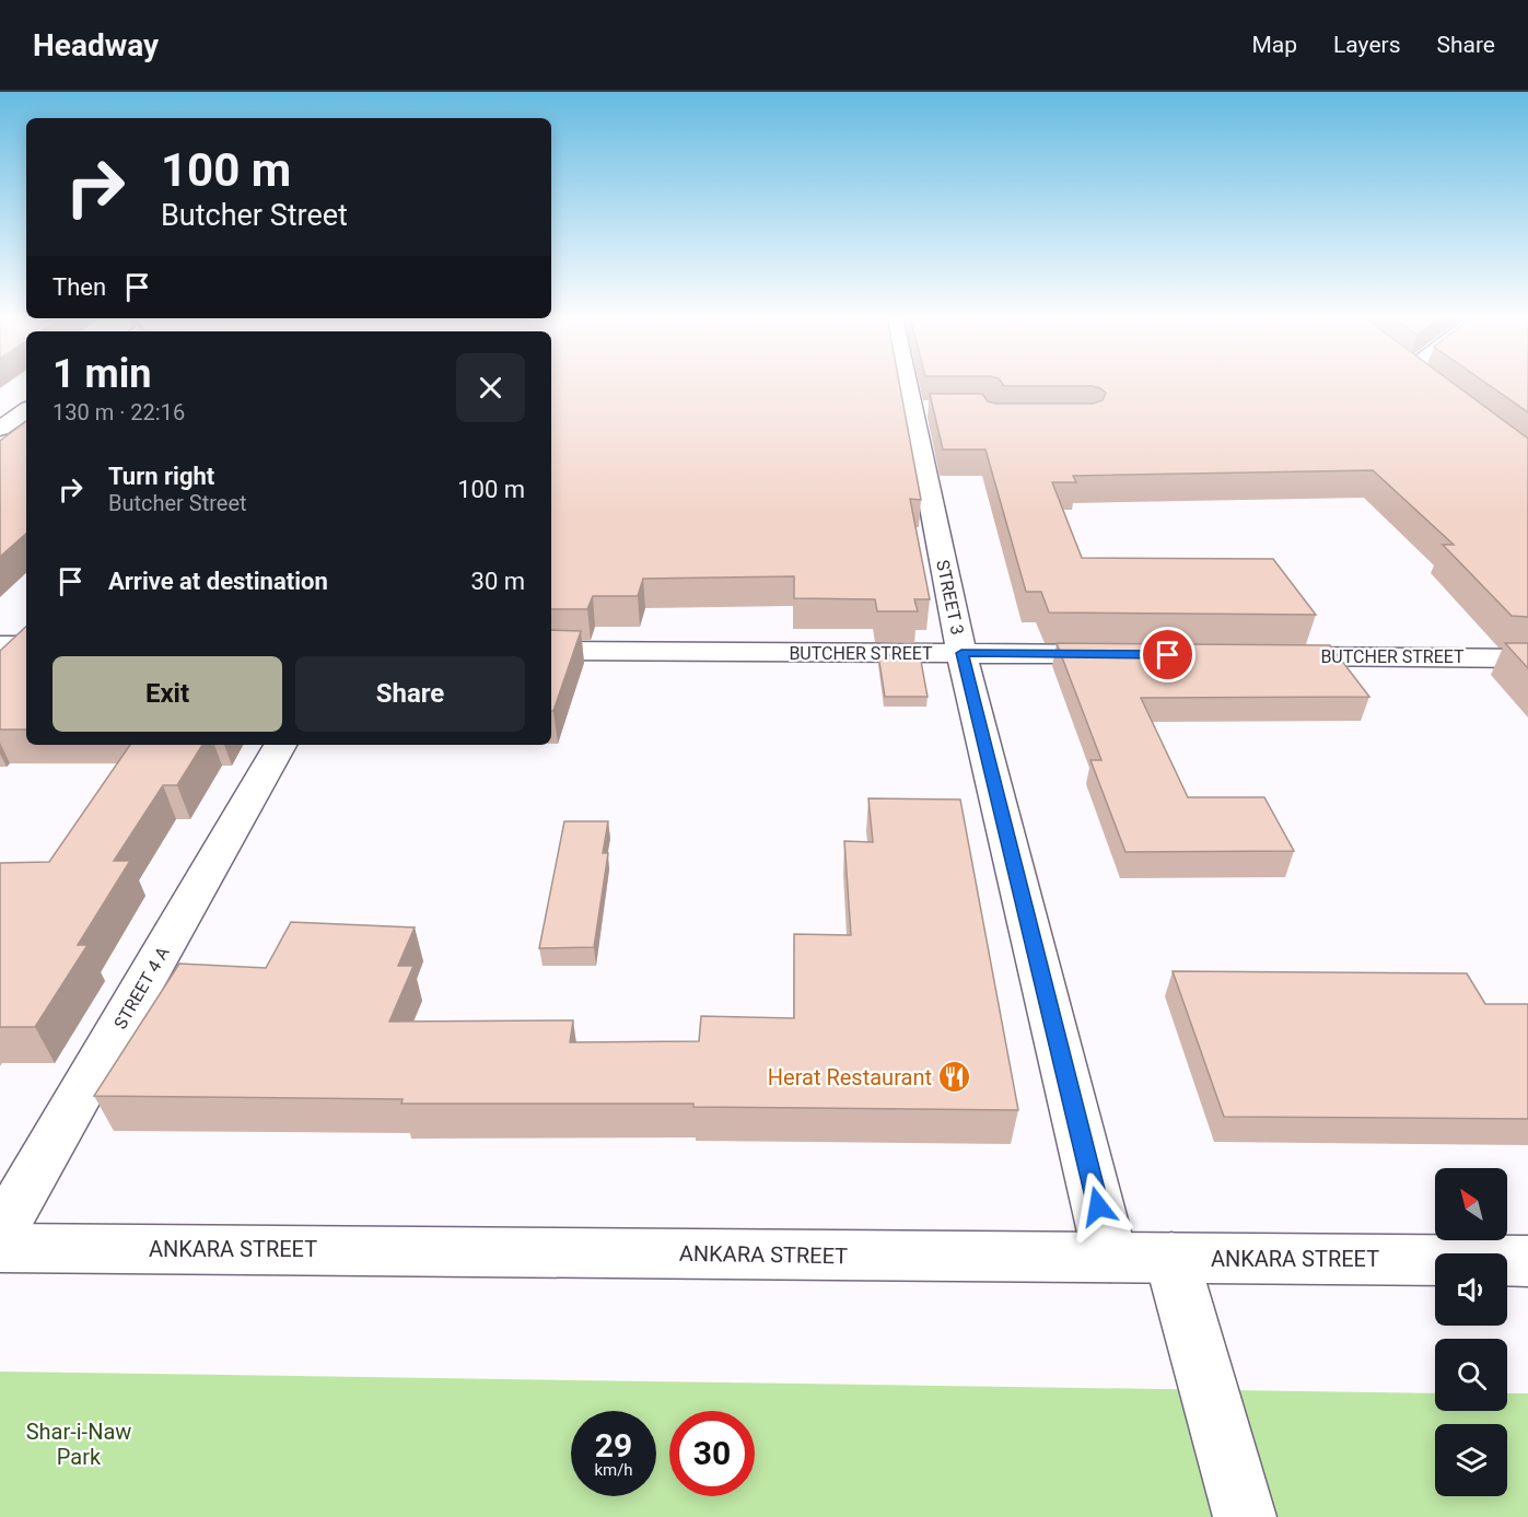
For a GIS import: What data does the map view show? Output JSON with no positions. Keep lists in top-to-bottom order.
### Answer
{
  "streets": {
    "street": [
      "STREET 3",
      "BUTCHER STREET",
      "STREET 4 A",
      "ANKARA STREET"
    ]
  },
  "crossings": [
    ["STREET 3", "BUTCHER STREET"],
    ["STREET 3", "ANKARA STREET"]
  ],
  "parks": ["Shar-i-Naw Park"],
  "places": {
    "restaurant": ["Herat Restaurant"]
  },
  "north": "top left",
  "page": {
    "header": "Headway",
    "nav": ["Map", "Layers", "Share"],
    "turn": ["100 m", "Butcher Street"],
    "then": "Then",
    "heading": ["1 min", "130 m · 22:16"],
    "list": [
      {
        "name": "Turn right",
        "note": "Butcher Street",
        "value": "100 m"
      },
      {
        "name": "Arrive at destination",
        "value": "30 m"
      }
    ],
    "buttons": ["Exit", "Share"],
    "speed": "29 km/h",
    "limit": "30"
  }
}
